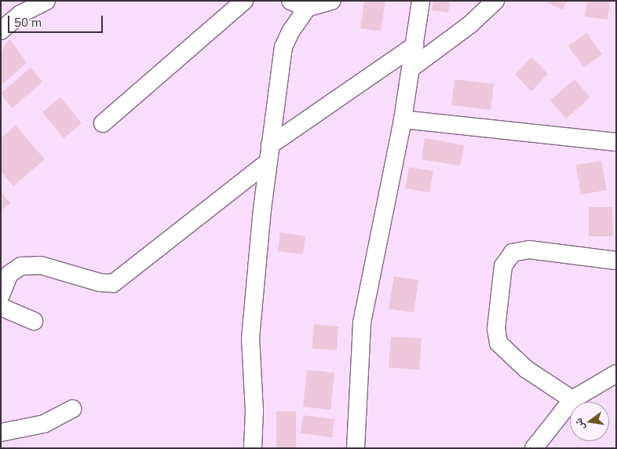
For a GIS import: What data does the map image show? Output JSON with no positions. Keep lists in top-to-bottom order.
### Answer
{
  "scale_bar": "50 m",
  "north": "left"
}
